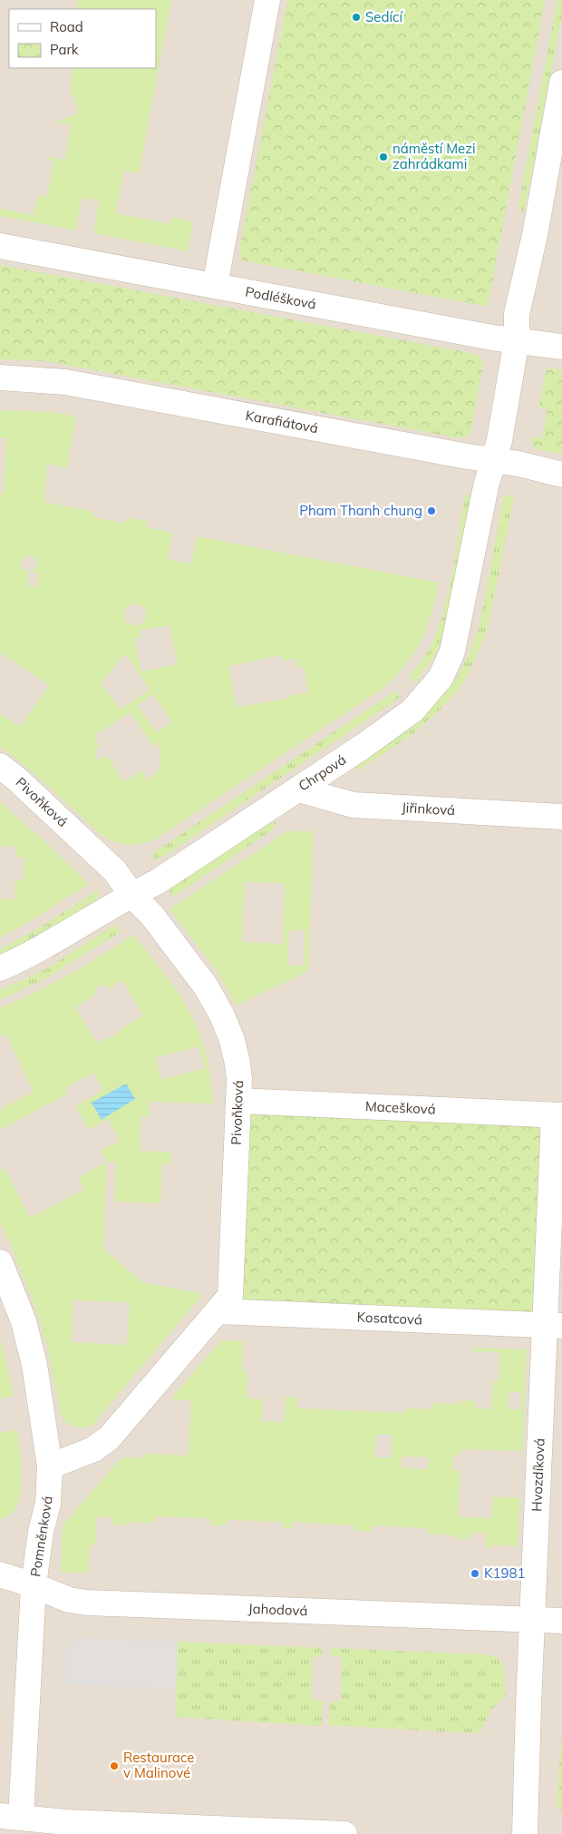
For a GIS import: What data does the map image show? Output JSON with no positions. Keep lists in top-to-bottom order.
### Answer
{
  "streets": {
    "street": [
      "Podléšková",
      "Karafiátová",
      "Chrpová",
      "Pivoňková",
      "Jiřinková",
      "Macešková",
      "Kosatcová",
      "Hvozdíková",
      "Pomněnková",
      "Jahodová"
    ]
  },
  "crossings": [
    ["Podléšková", "Chrpová"],
    ["Karafiátová", "Chrpová"],
    ["Chrpová", "Pivoňková"],
    ["Chrpová", "Jiřinková"],
    ["Pivoňková", "Macešková"],
    ["Pivoňková", "Kosatcová"],
    ["Pivoňková", "Pomněnková"],
    ["Macešková", "Hvozdíková"],
    ["Kosatcová", "Hvozdíková"],
    ["Hvozdíková", "Jahodová"],
    ["Pomněnková", "Jahodová"]
  ],
  "places": [
    "Sedící",
    "náměstí Mezi zahrádkami",
    "Pham Thanh chung",
    "K1981",
    "Restaurace v Malinové"
  ],
  "legend": ["Road", "Park"]
}
